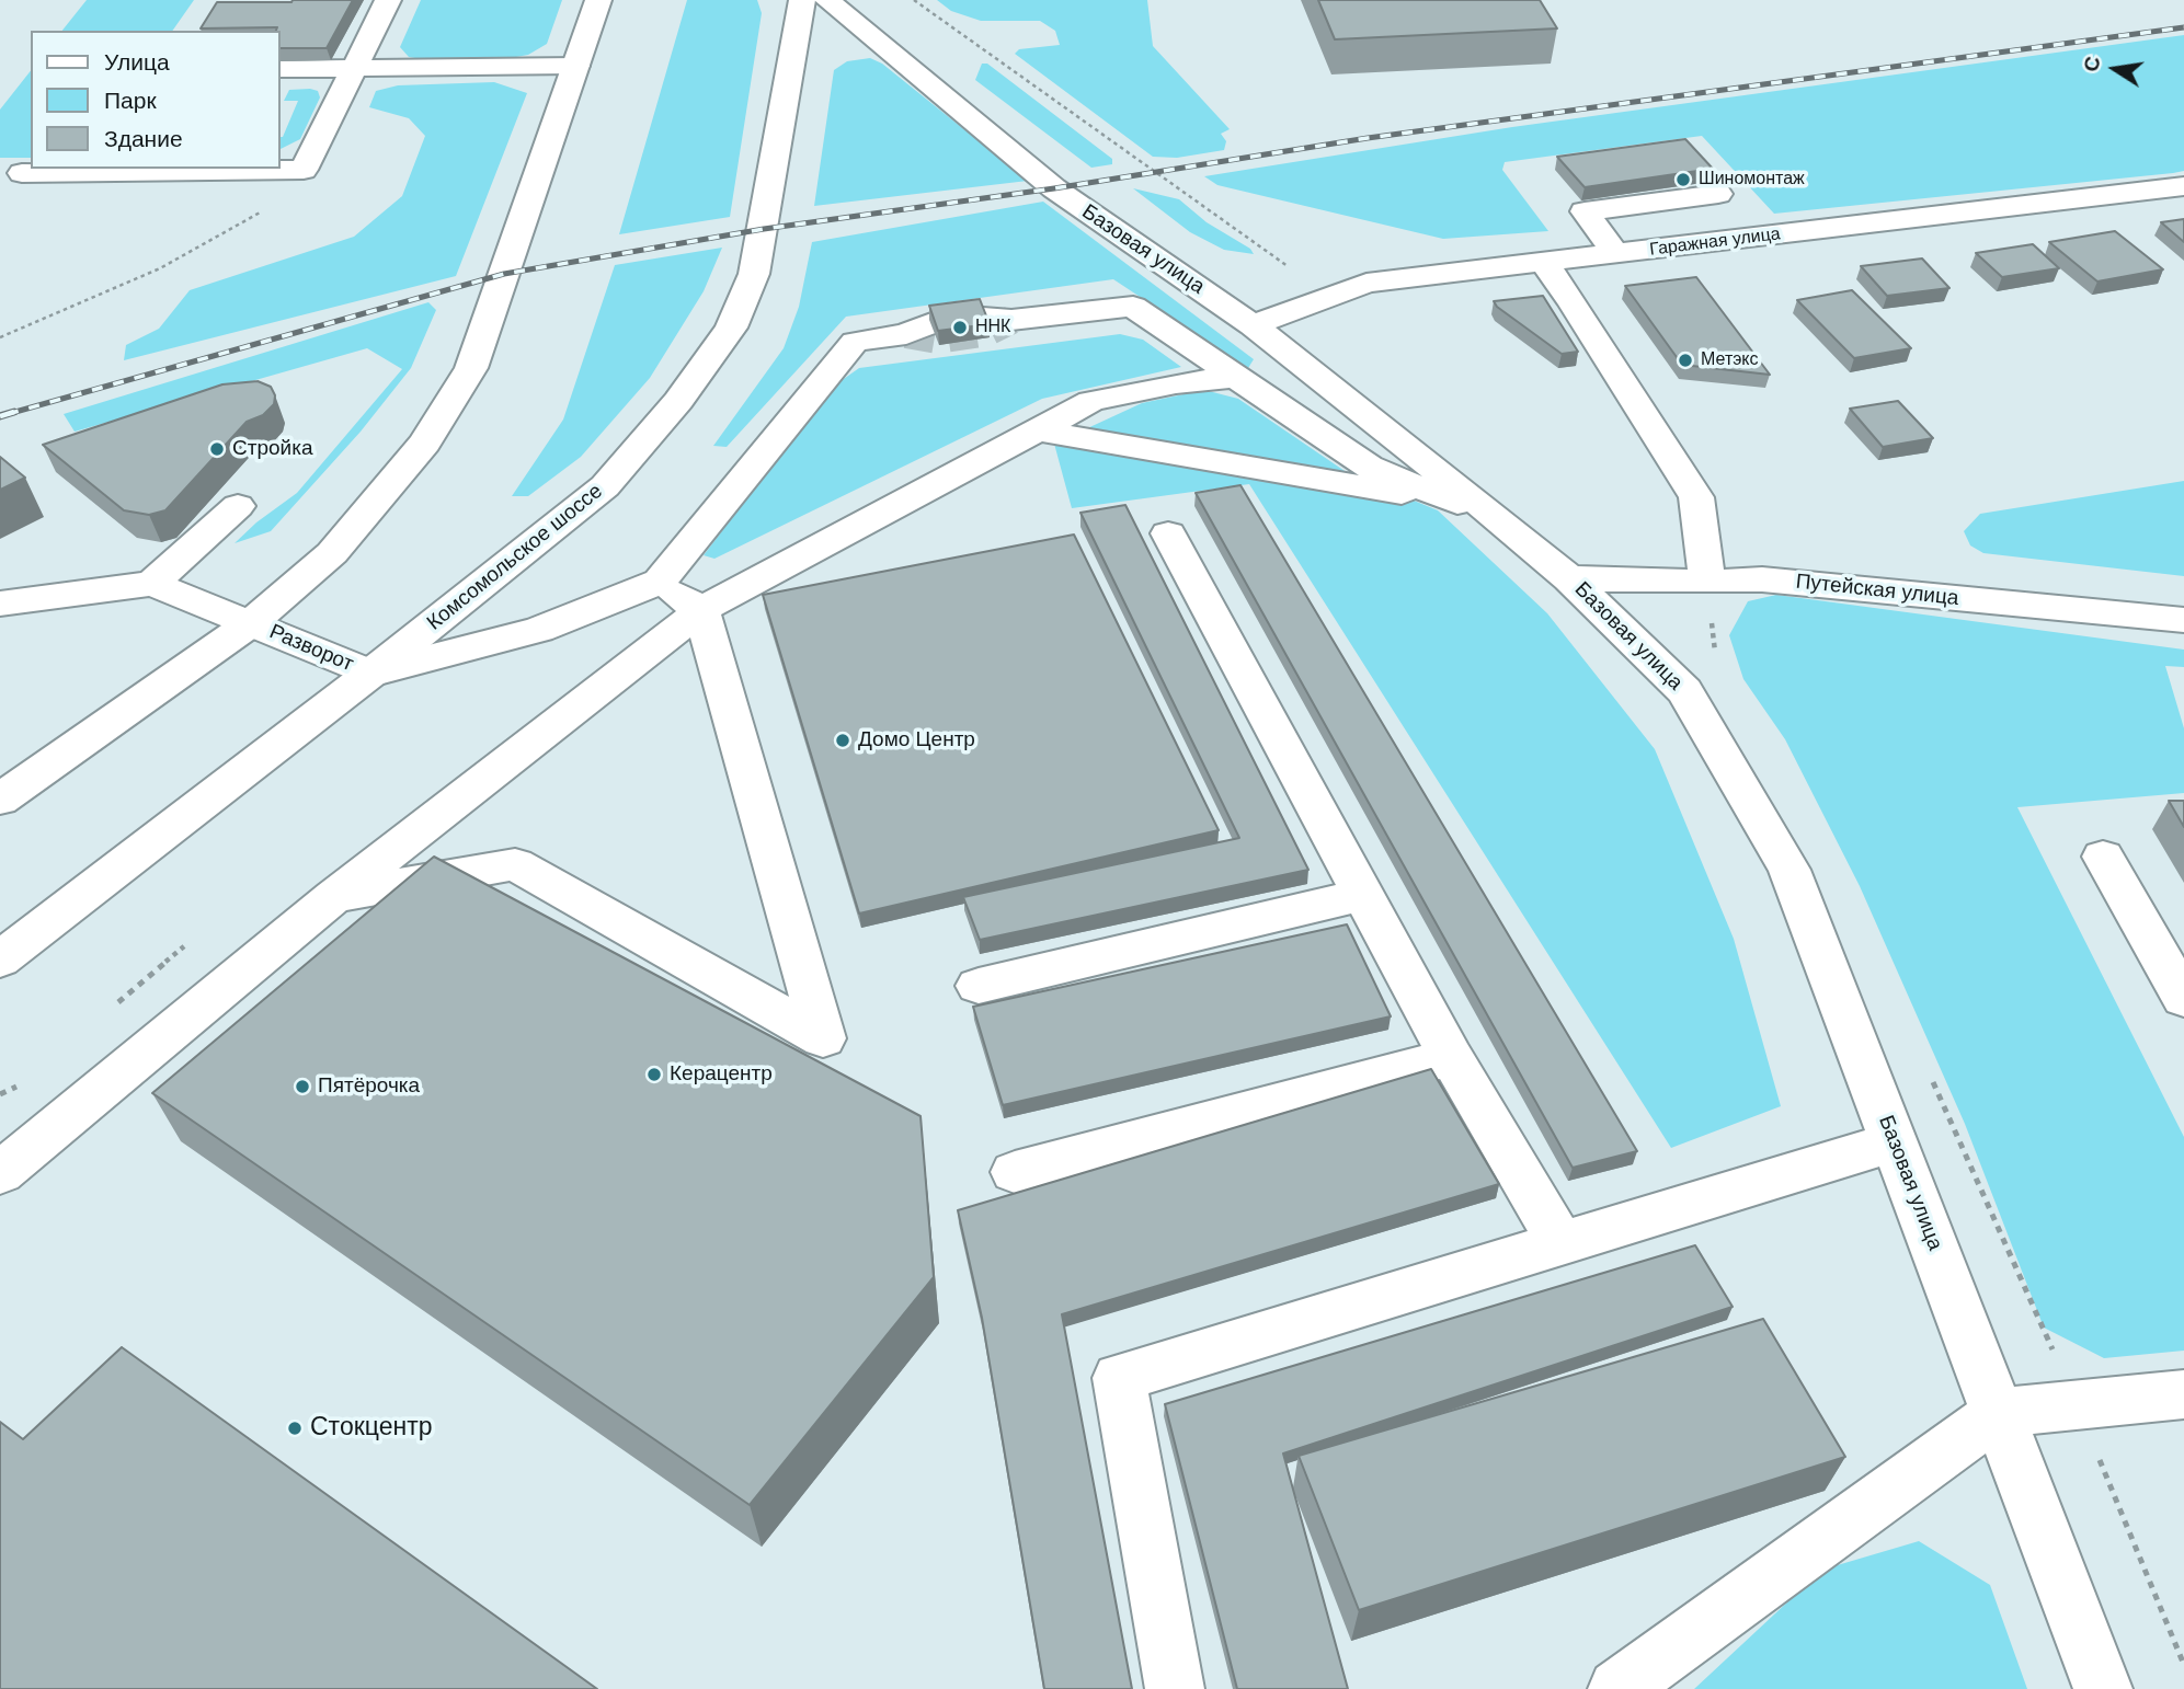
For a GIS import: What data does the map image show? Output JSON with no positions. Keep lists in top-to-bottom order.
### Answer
{
  "streets": {
    "street": [
      "Гаражная улица",
      "Базовая улица",
      "Комсомольское шоссе",
      "Путейская улица",
      "Разворот"
    ]
  },
  "crossings": [
    ["Гаражная улица", "Базовая улица"],
    ["Базовая улица", "Путейская улица"],
    ["Комсомольское шоссе", "Разворот"]
  ],
  "places": [
    "Шиномонтаж",
    "ННК",
    "Метэкс",
    "Стройка",
    "Домо Центр",
    "Керацентр",
    "Пятёрочка",
    "Стокцентр"
  ],
  "legend": ["Улица", "Парк", "Здание"],
  "north": "left"
}
